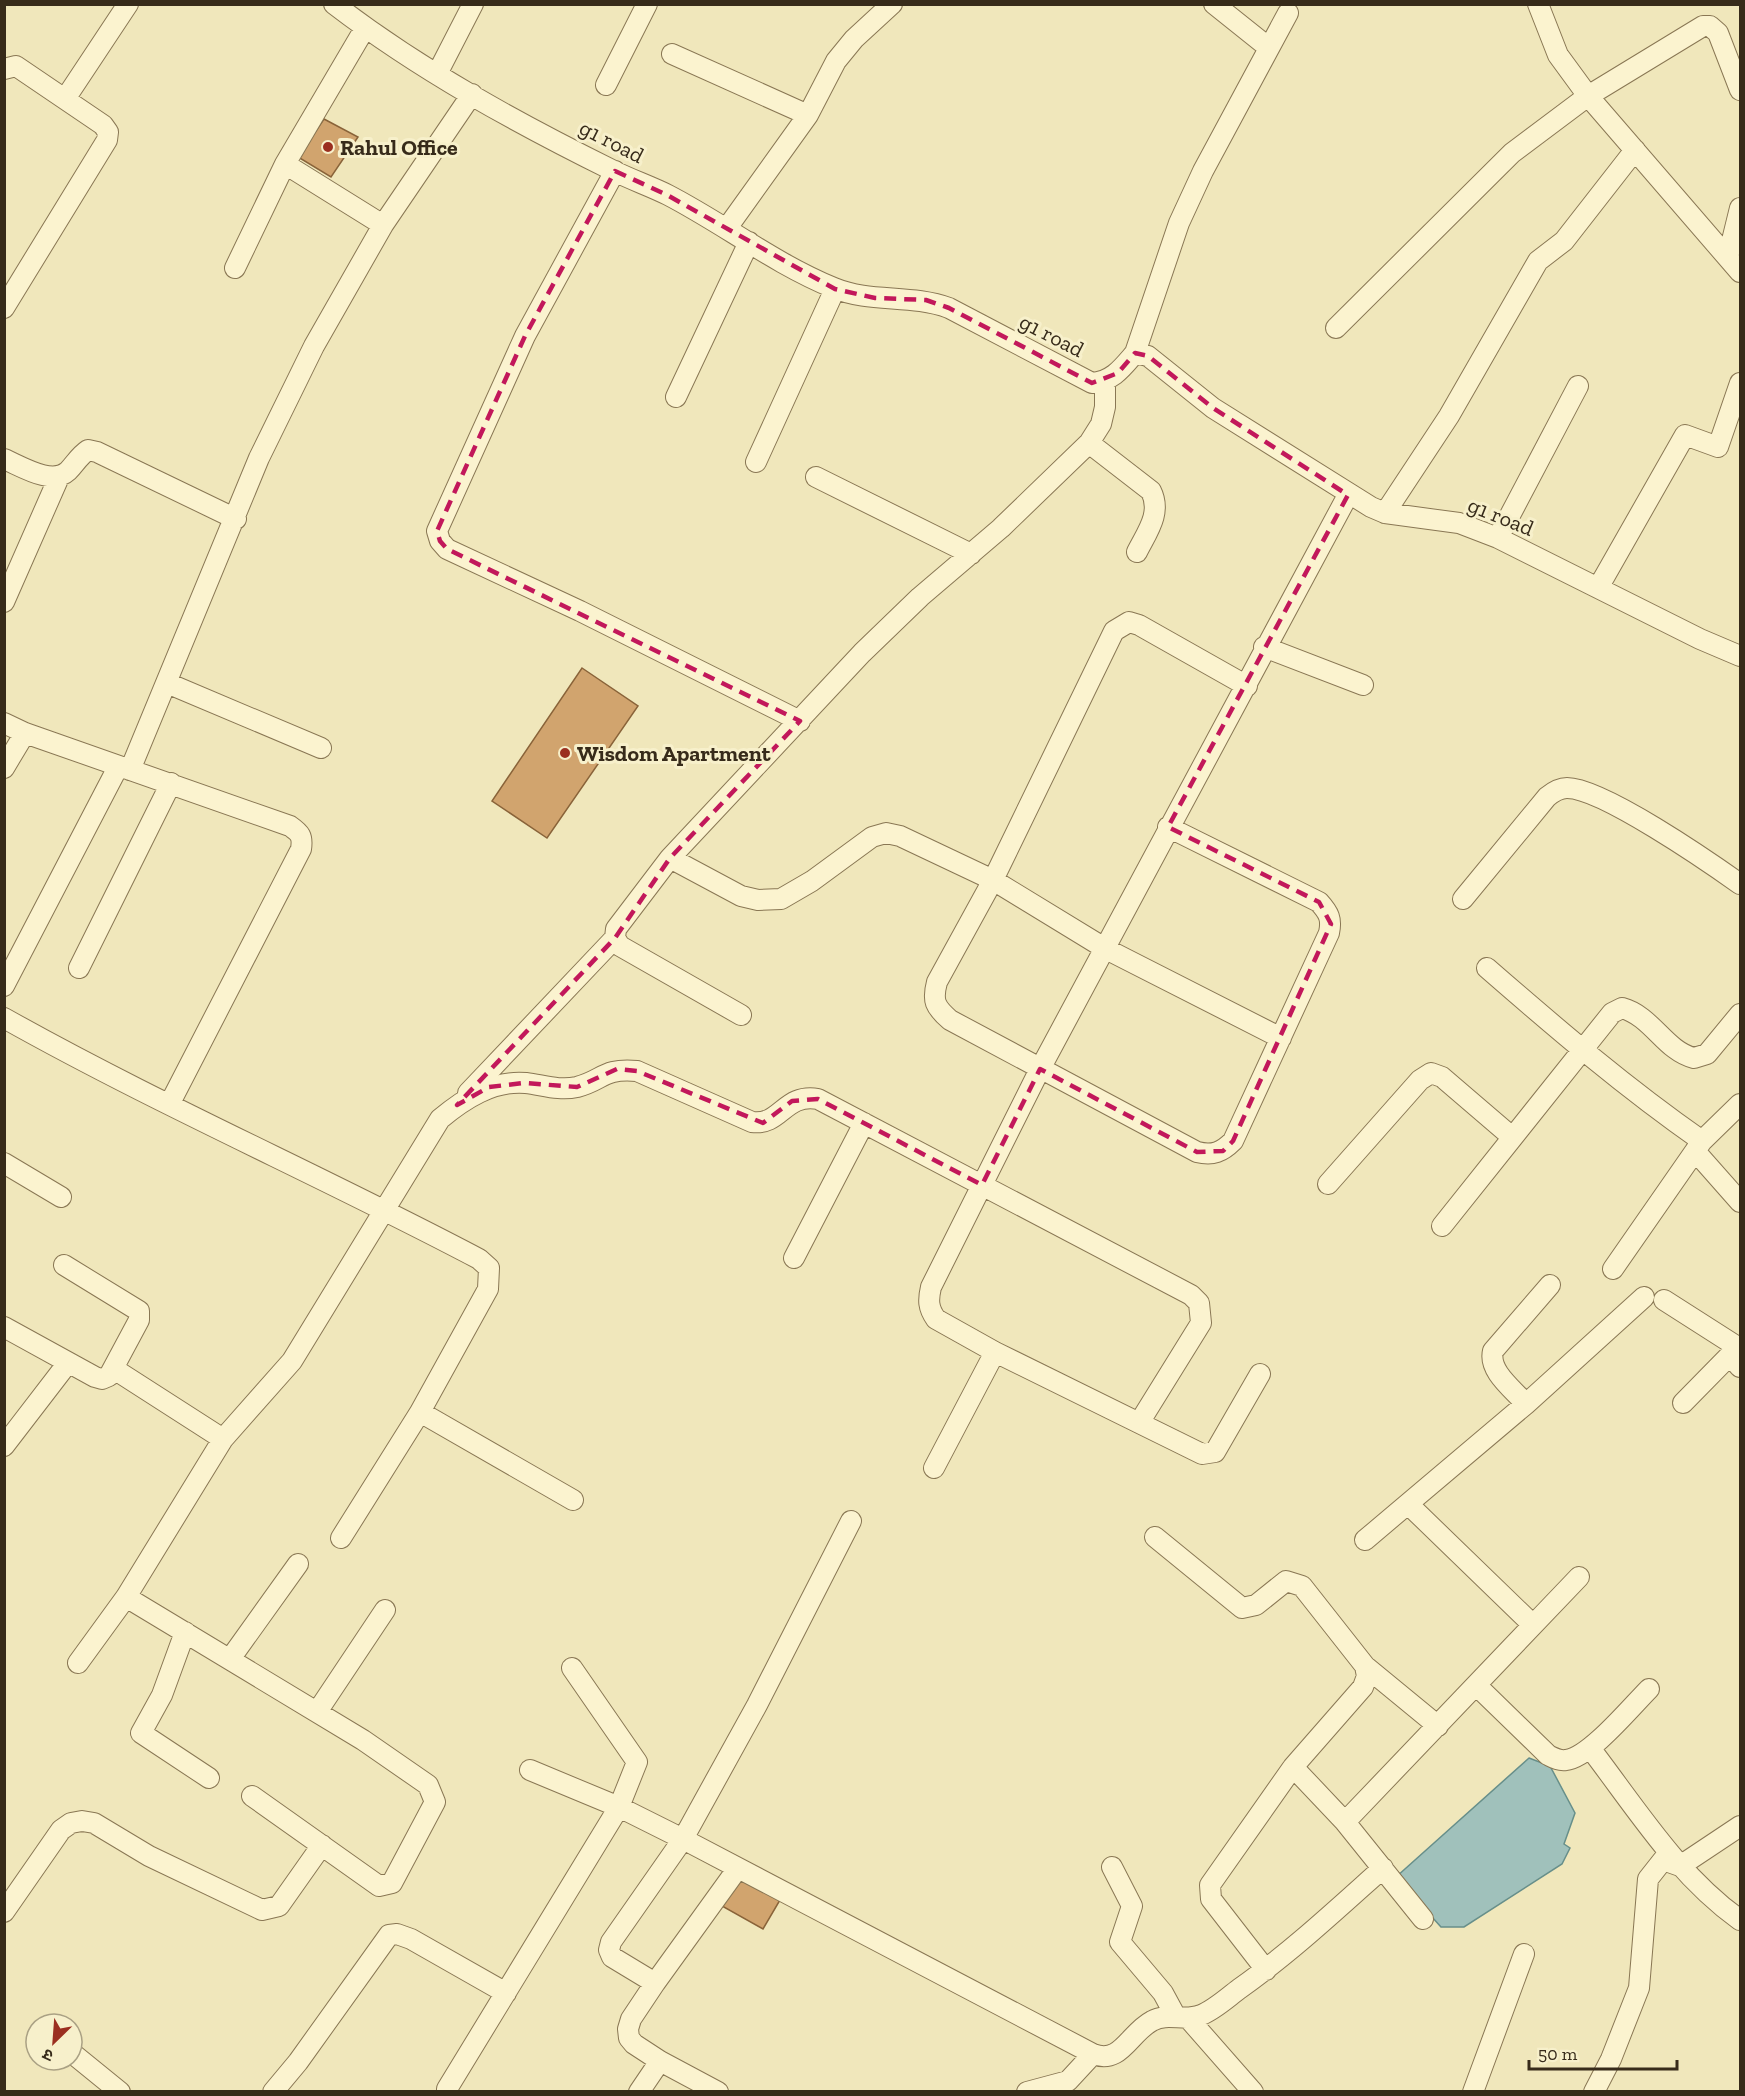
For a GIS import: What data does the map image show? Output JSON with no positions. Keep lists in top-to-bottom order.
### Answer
{
  "streets": {
    "street": ["g1 road"]
  },
  "places": ["Rahul Office", "Wisdom Apartment"],
  "scale_bar": "50 m",
  "north": "bottom left"
}
